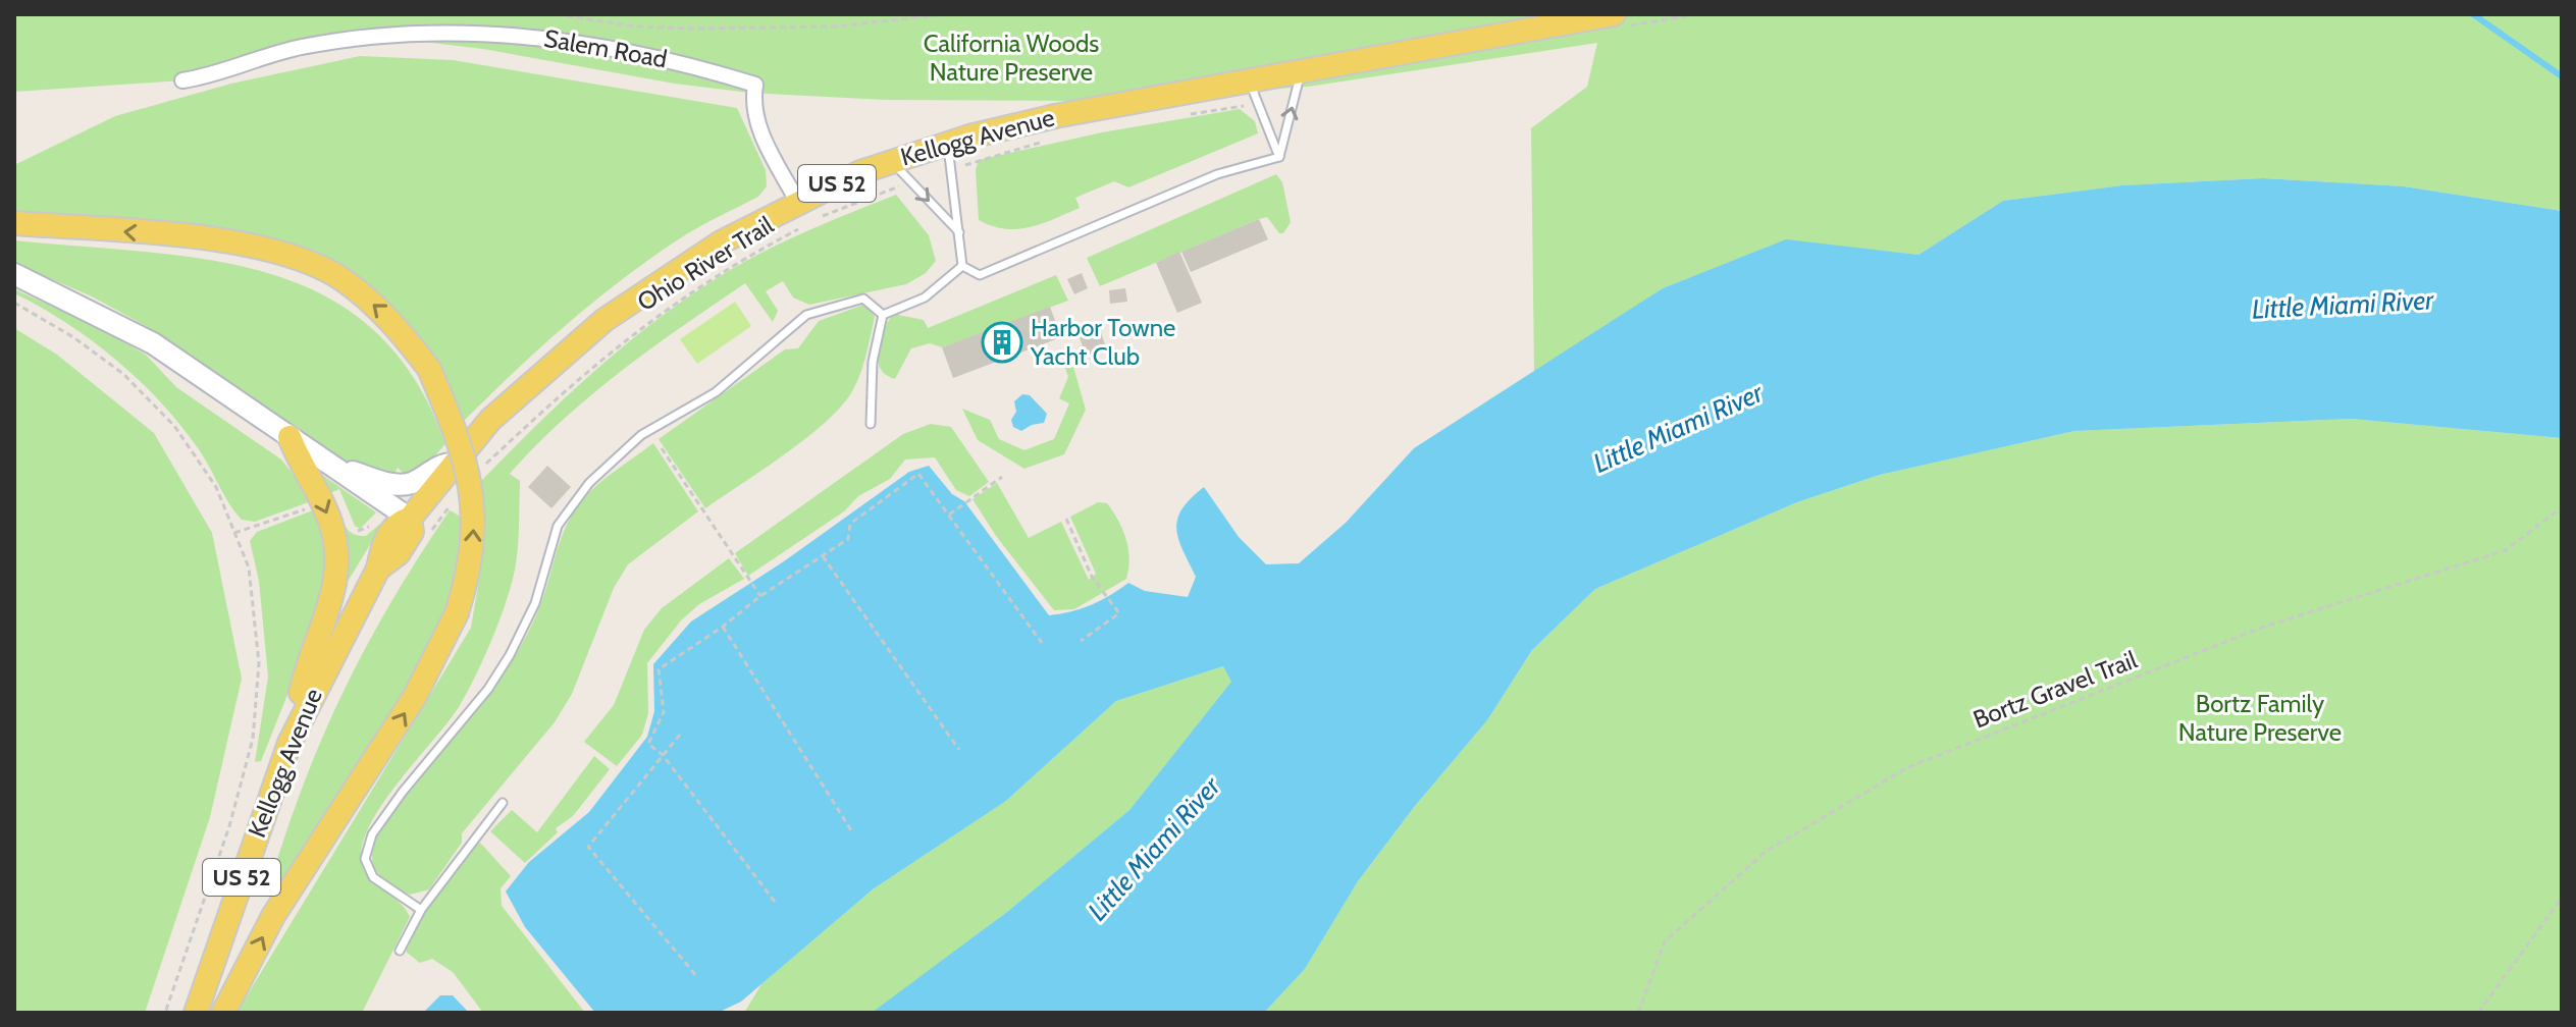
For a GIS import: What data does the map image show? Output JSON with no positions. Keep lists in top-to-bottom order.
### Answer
{
  "streets": {
    "main road": ["Kellogg Avenue", "US 52"],
    "street": ["Salem Road"],
    "path": ["Ohio River Trail", "Bortz Gravel Trail"]
  },
  "crossings": [
    ["Salem Road", "Kellogg Avenue"]
  ],
  "water": ["Little Miami River"],
  "parks": ["California Woods Nature Preserve", "Bortz Family Nature Preserve"],
  "places": {
    "building": ["Harbor Towne Yacht Club"]
  }
}
